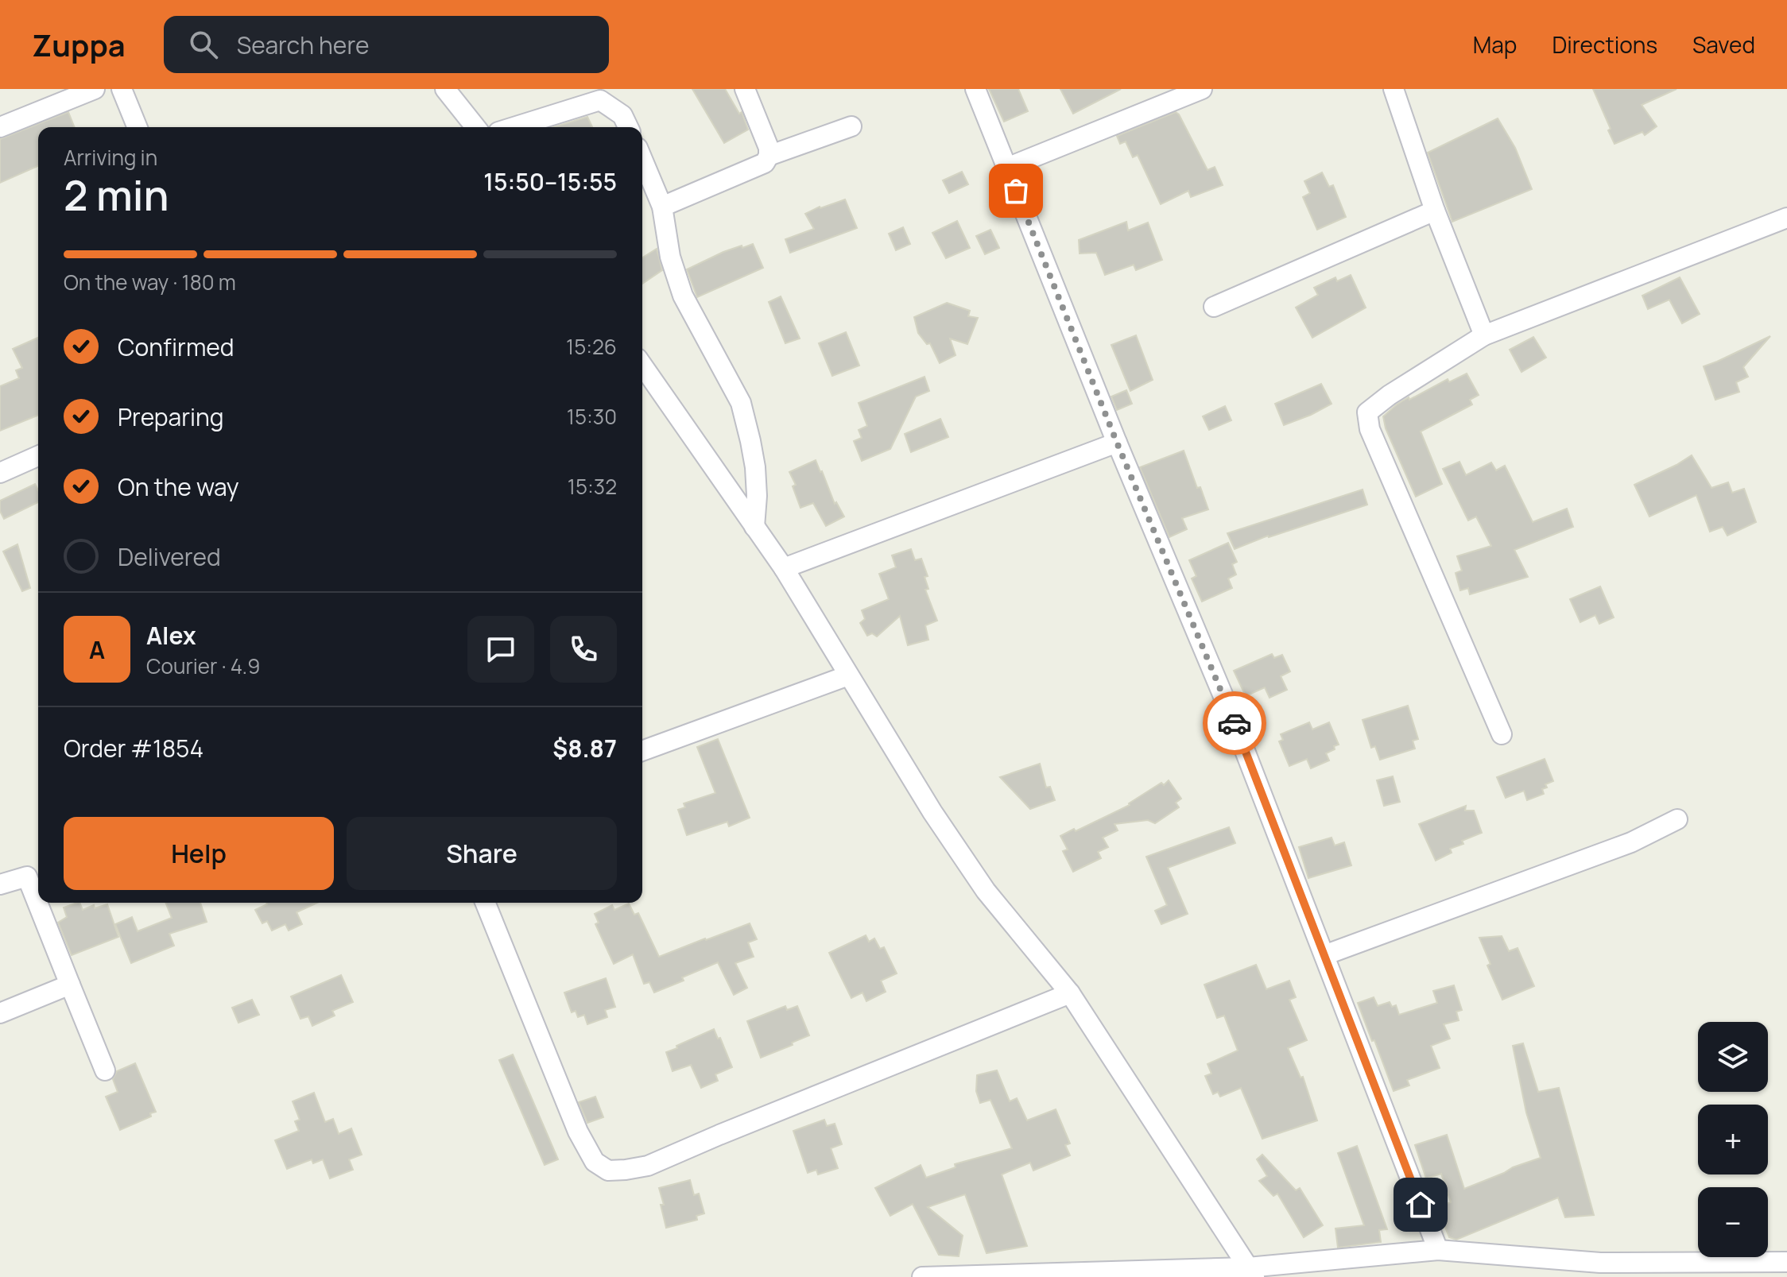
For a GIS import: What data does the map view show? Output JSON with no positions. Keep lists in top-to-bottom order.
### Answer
{
  "page": {
    "header": "Zuppa",
    "search": "Search here",
    "nav": ["Map", "Directions", "Saved"],
    "heading": ["2 min", "Arriving in", "15:50–15:55"],
    "panel": [
      "Alex",
      "Courier · 4.9",
      "Order #1854",
      "$8.87"
    ],
    "bar": "On the way · 180 m",
    "list": [
      ["Confirmed", "15:26"],
      ["Preparing", "15:30"],
      ["On the way", "15:32"],
      "Delivered"
    ],
    "round": "A",
    "buttons": ["Help", "Share"],
    "map_buttons": ["+", "−"]
  }
}
